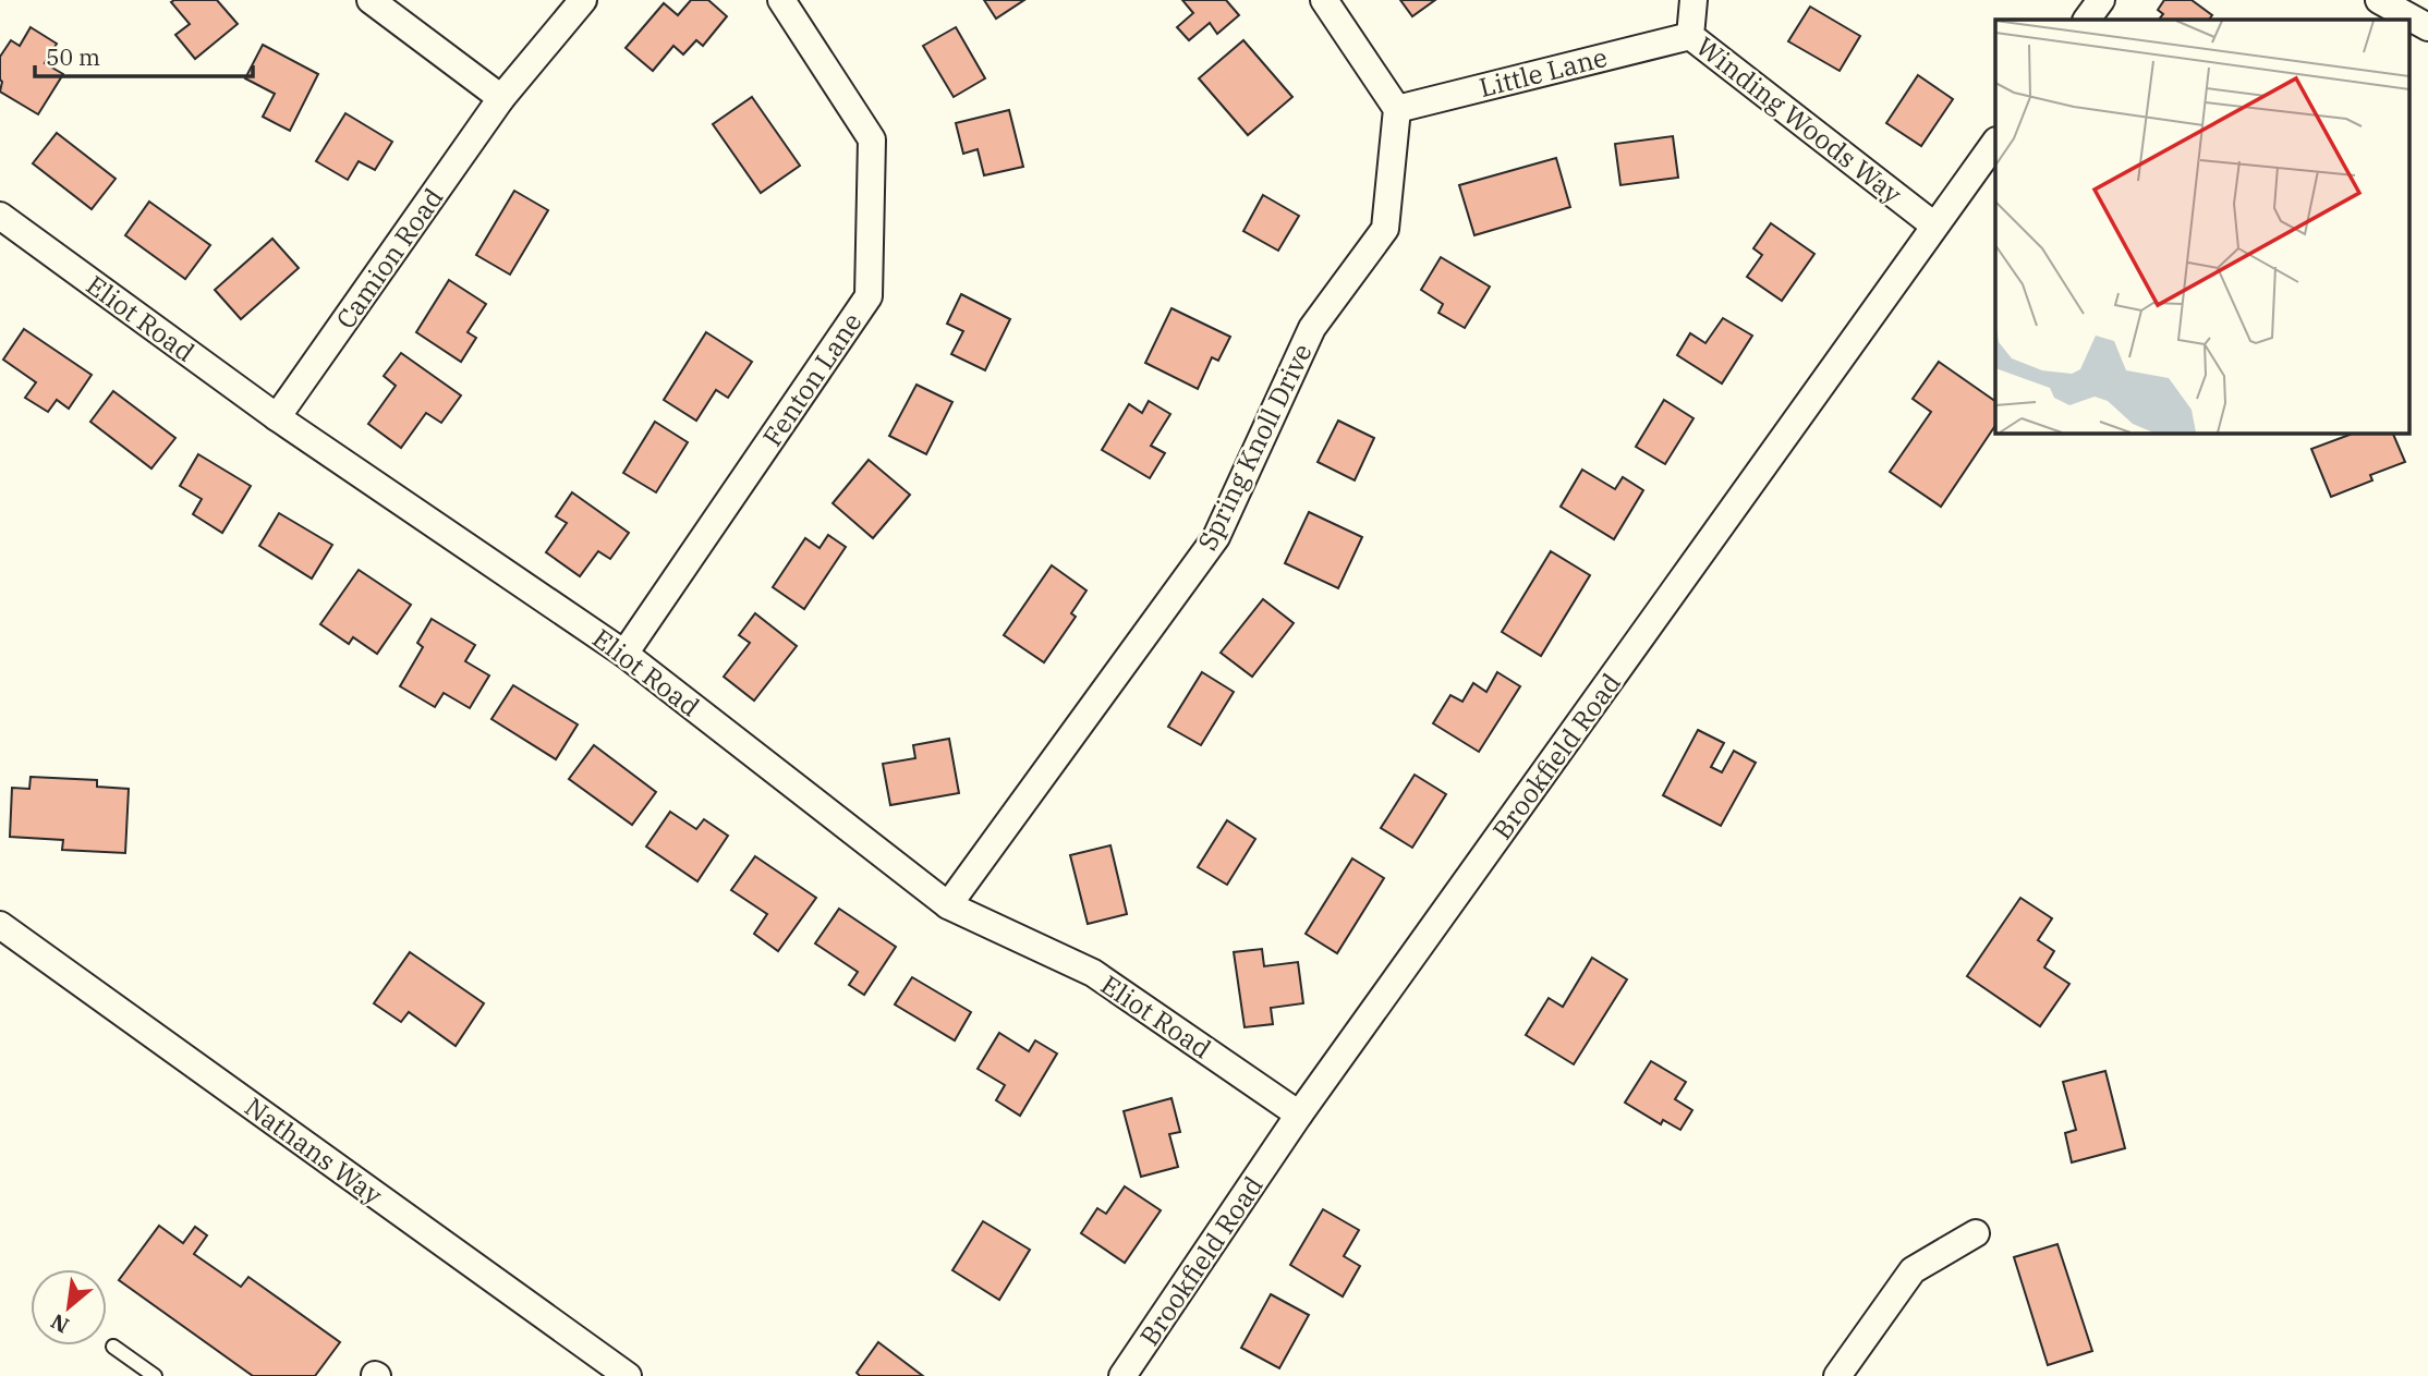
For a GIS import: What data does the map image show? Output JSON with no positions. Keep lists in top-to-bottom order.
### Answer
{
  "streets": {
    "street": [
      "Little Lane",
      "Winding Woods Way",
      "Camion Road",
      "Eliot Road",
      "Fenton Lane",
      "Spring Knoll Drive",
      "Brookfield Road",
      "Nathans Way"
    ]
  },
  "crossings": [
    ["Little Lane", "Winding Woods Way"],
    ["Little Lane", "Spring Knoll Drive"],
    ["Winding Woods Way", "Brookfield Road"],
    ["Camion Road", "Eliot Road"],
    ["Eliot Road", "Fenton Lane"],
    ["Eliot Road", "Spring Knoll Drive"],
    ["Eliot Road", "Brookfield Road"]
  ],
  "scale_bar": "50 m",
  "north": "bottom left"
}
